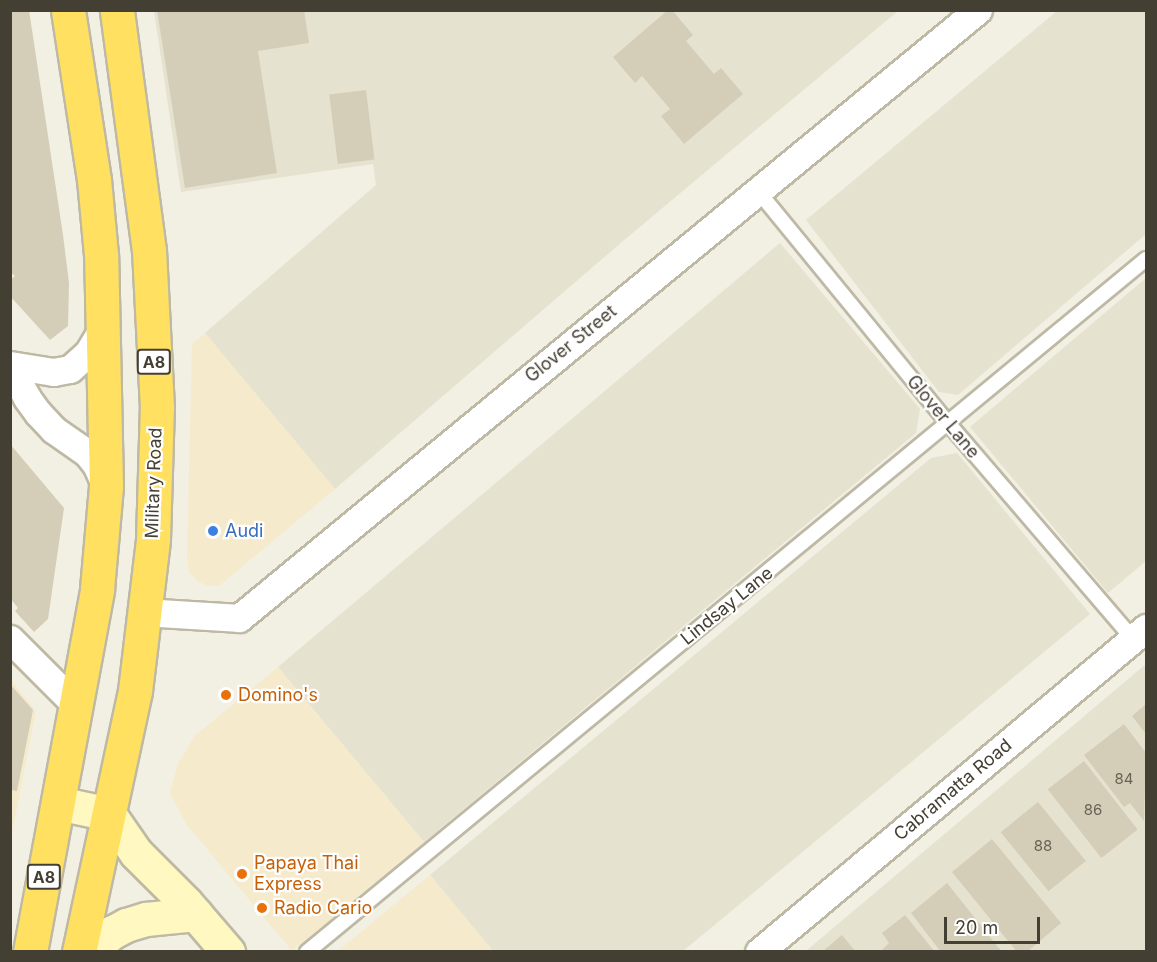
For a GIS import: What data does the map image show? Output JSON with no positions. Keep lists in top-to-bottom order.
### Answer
{
  "streets": {
    "highway": ["A8", "Military Road"],
    "street": ["Glover Street", "Cabramatta Road"],
    "lane": ["Glover Lane", "Lindsay Lane"]
  },
  "crossings": [
    ["Glover Street", "Glover Lane"],
    ["Glover Street", "Military Road"],
    ["Glover Lane", "Lindsay Lane"],
    ["Glover Lane", "Cabramatta Road"]
  ],
  "places": [
    "Audi",
    "Domino's",
    "Papaya Thai Express",
    "Radio Cario"
  ],
  "house_numbers": ["84", "86", "88"],
  "scale_bar": "20 m"
}
